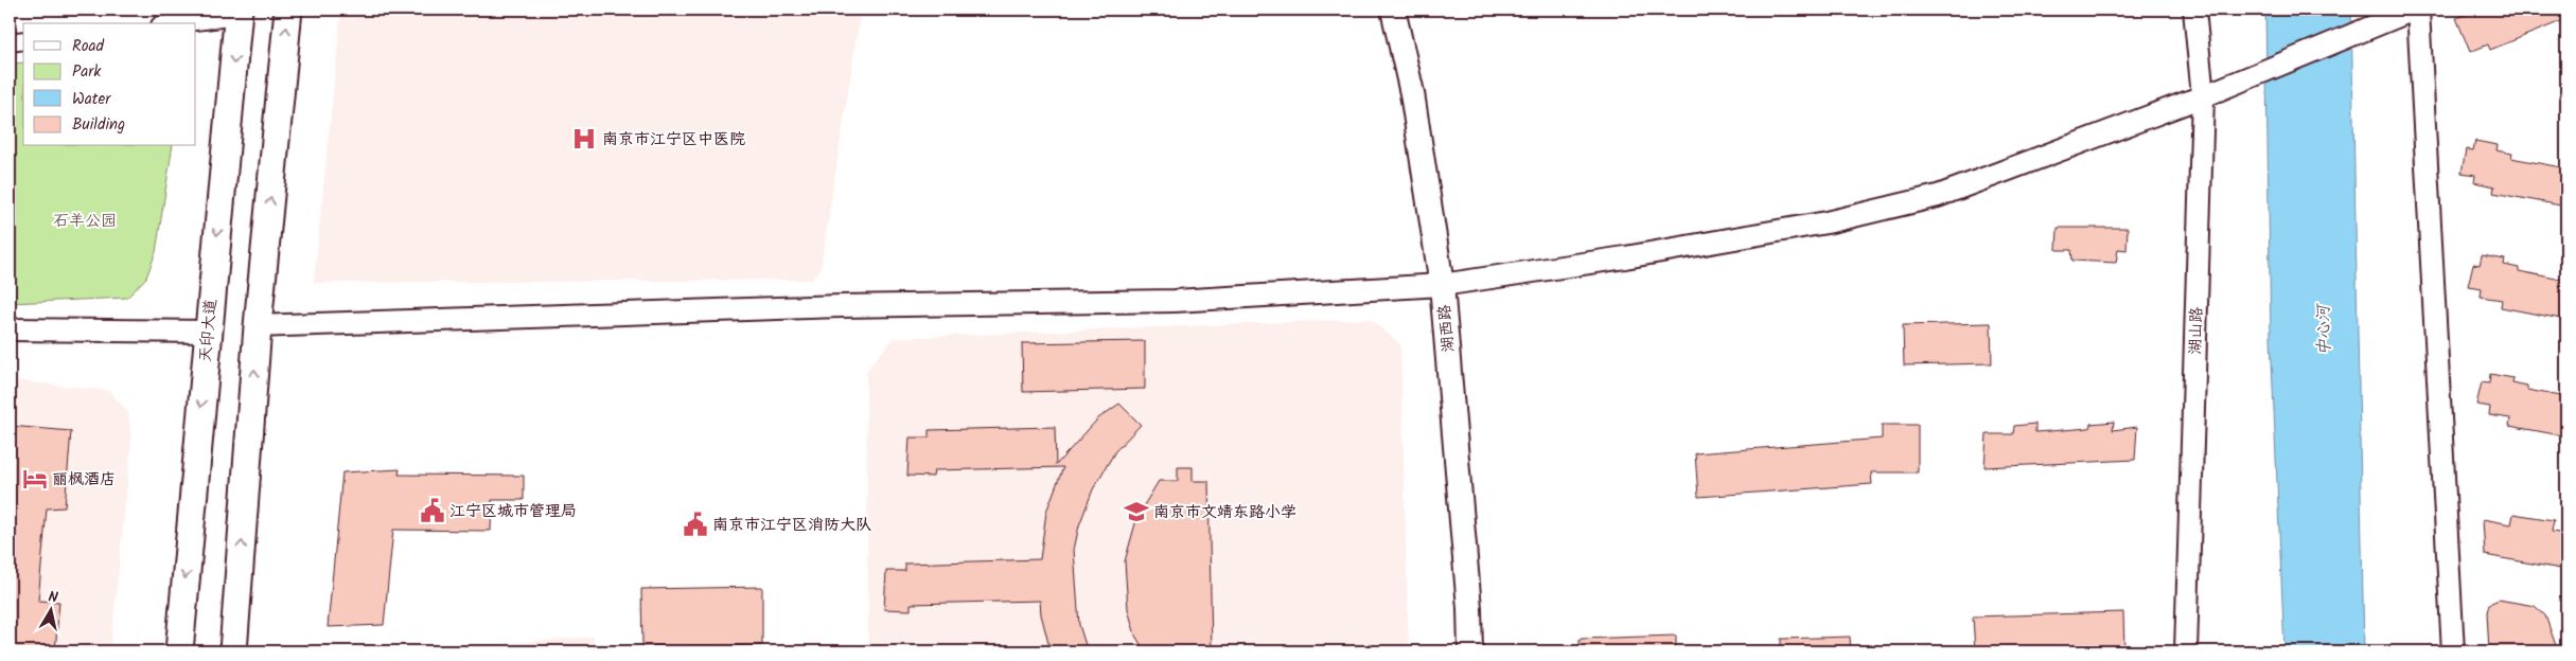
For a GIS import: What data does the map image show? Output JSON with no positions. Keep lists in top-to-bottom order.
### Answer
{
  "streets": {
    "main road": ["湖西路", "天印大道"],
    "street": ["湖山路"]
  },
  "water": ["中心河"],
  "parks": ["石羊公园"],
  "places": {
    "hospital": ["南京市江宁区中医院"],
    "hotel": ["丽枫酒店"],
    "public building": ["江宁区城市管理局", "南京市江宁区消防大队"],
    "school or university": ["南京市文靖东路小学"]
  },
  "legend": [
    "Road",
    "Park",
    "Water",
    "Building"
  ],
  "north": "top"
}
